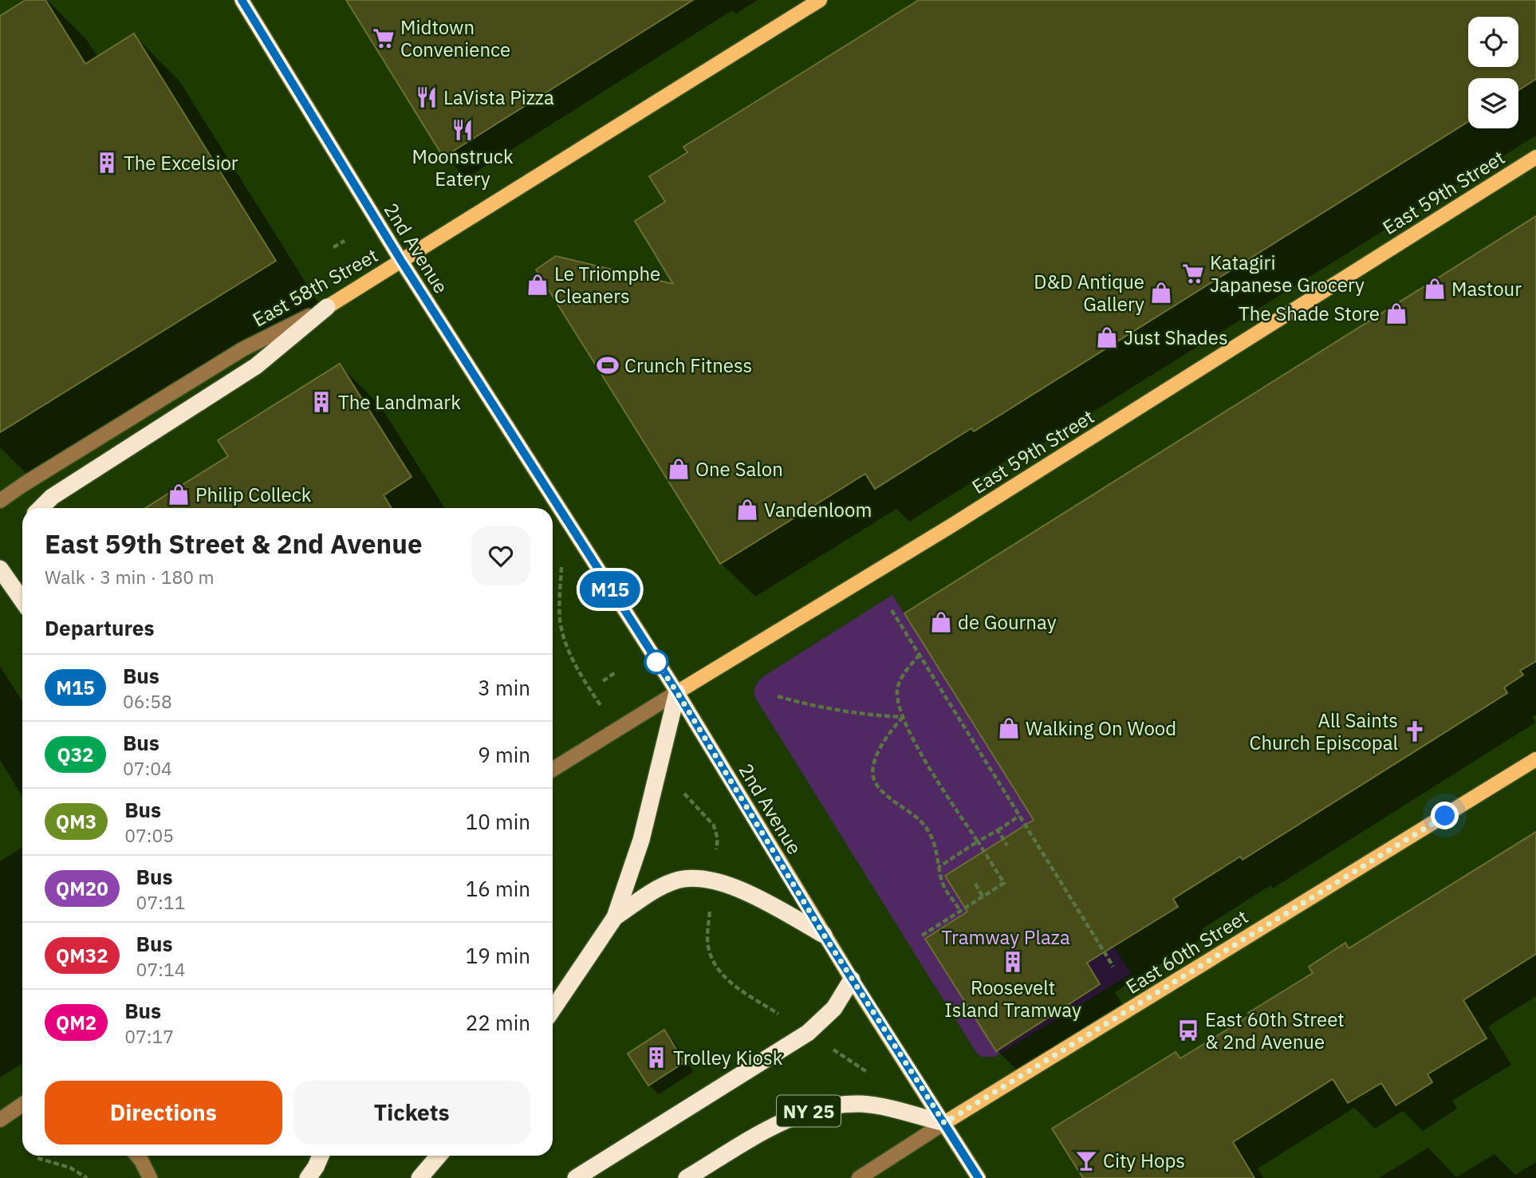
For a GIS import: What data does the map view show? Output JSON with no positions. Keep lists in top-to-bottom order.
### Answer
{
  "streets": {
    "highway": ["NY 25"],
    "main road": [
      "East 59th Street",
      "2nd Avenue",
      "East 58th Street",
      "East 60th Street"
    ]
  },
  "crossings": [
    ["East 59th Street", "2nd Avenue"],
    ["2nd Avenue", "East 58th Street"],
    ["2nd Avenue", "East 60th Street"],
    ["2nd Avenue", "NY 25"],
    ["East 60th Street", "NY 25"]
  ],
  "parks": ["Tramway Plaza"],
  "places": {
    "supermarket": ["Midtown Convenience", "Katagiri Japanese Grocery"],
    "restaurant": ["LaVista Pizza", "Moonstruck Eatery"],
    "building": [
      "The Excelsior",
      "The Landmark",
      "Roosevelt Island Tramway",
      "Trolley Kiosk"
    ],
    "shop": [
      "Le Triomphe Cleaners",
      "Mastour",
      "D&D Antique Gallery",
      "The Shade Store",
      "Just Shades",
      "One Salon",
      "Philip Colleck",
      "Vandenloom",
      "de Gournay",
      "Walking On Wood"
    ],
    "sports": ["Crunch Fitness"],
    "church": ["All Saints Church Episcopal"],
    "bus stop": ["East 60th Street & 2nd Avenue"],
    "bar": ["City Hops"]
  },
  "lines": ["bus line M15"],
  "page": {
    "on_map": "M15",
    "heading": [
      ["East 59th Street & 2nd Avenue", "Walk · 3 min · 180 m"],
      "Departures"
    ],
    "list": [
      {
        "mark": "M15",
        "name": "Bus",
        "note": "06:58",
        "value": "3 min"
      },
      {
        "mark": "Q32",
        "name": "Bus",
        "note": "07:04",
        "value": "9 min"
      },
      {
        "mark": "QM3",
        "name": "Bus",
        "note": "07:05",
        "value": "10 min"
      },
      {
        "mark": "QM20",
        "name": "Bus",
        "note": "07:11",
        "value": "16 min"
      },
      {
        "mark": "QM32",
        "name": "Bus",
        "note": "07:14",
        "value": "19 min"
      },
      {
        "mark": "QM2",
        "name": "Bus",
        "note": "07:17",
        "value": "22 min"
      }
    ],
    "buttons": ["Directions", "Tickets"]
  }
}
